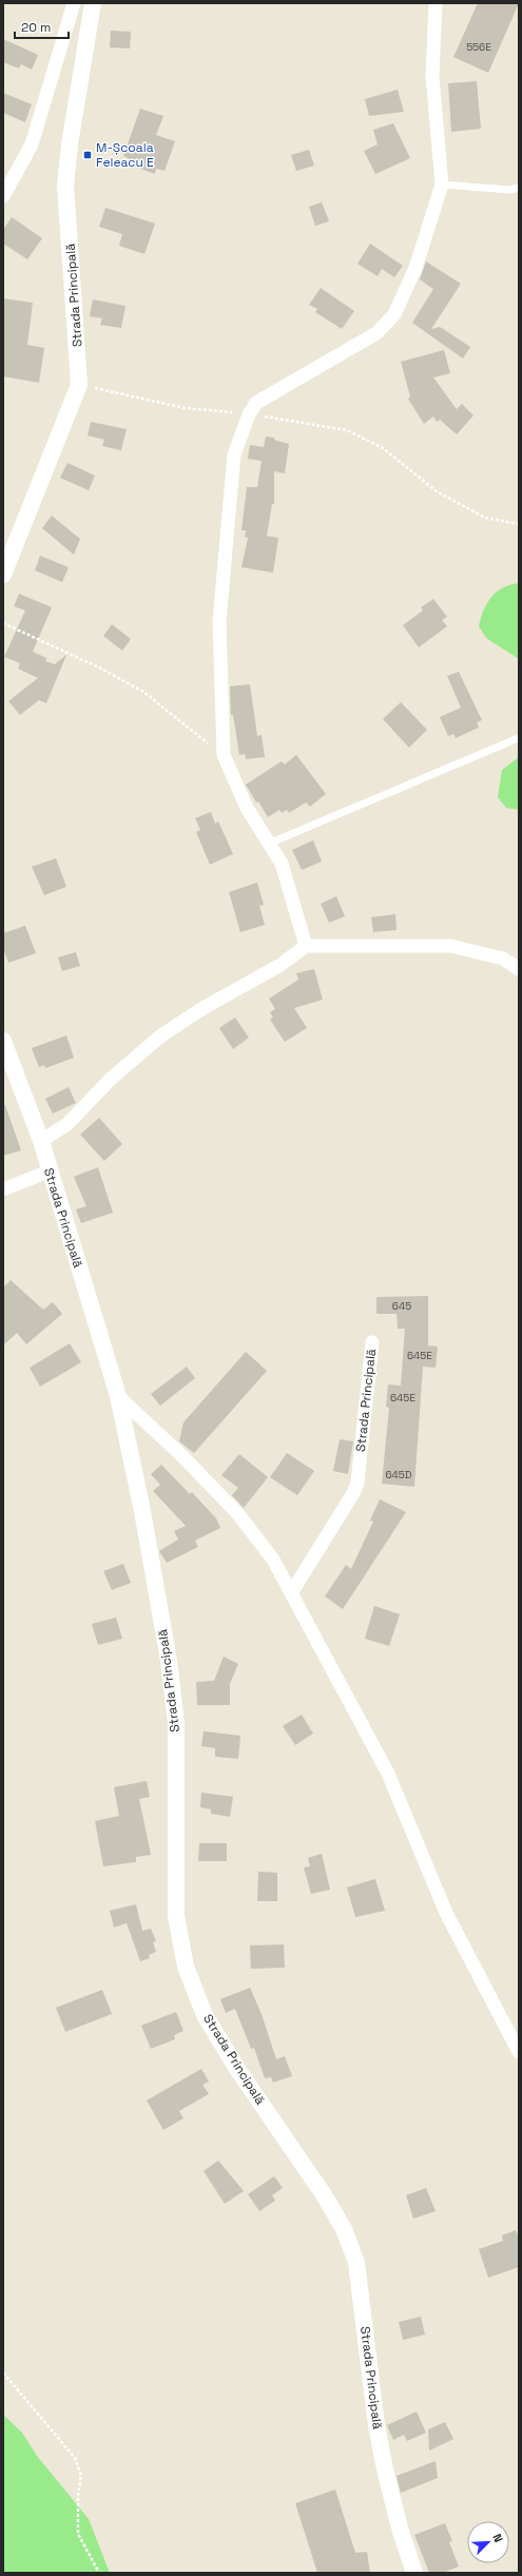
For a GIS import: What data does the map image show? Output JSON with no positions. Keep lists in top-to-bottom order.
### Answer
{
  "streets": {
    "street": ["Strada Principală"]
  },
  "places": {
    "transit": ["M-Școala Feleacu E"]
  },
  "house_numbers": [
    "556E",
    "645",
    "645E",
    "645E",
    "645D"
  ],
  "scale_bar": "20 m",
  "north": "top right"
}
